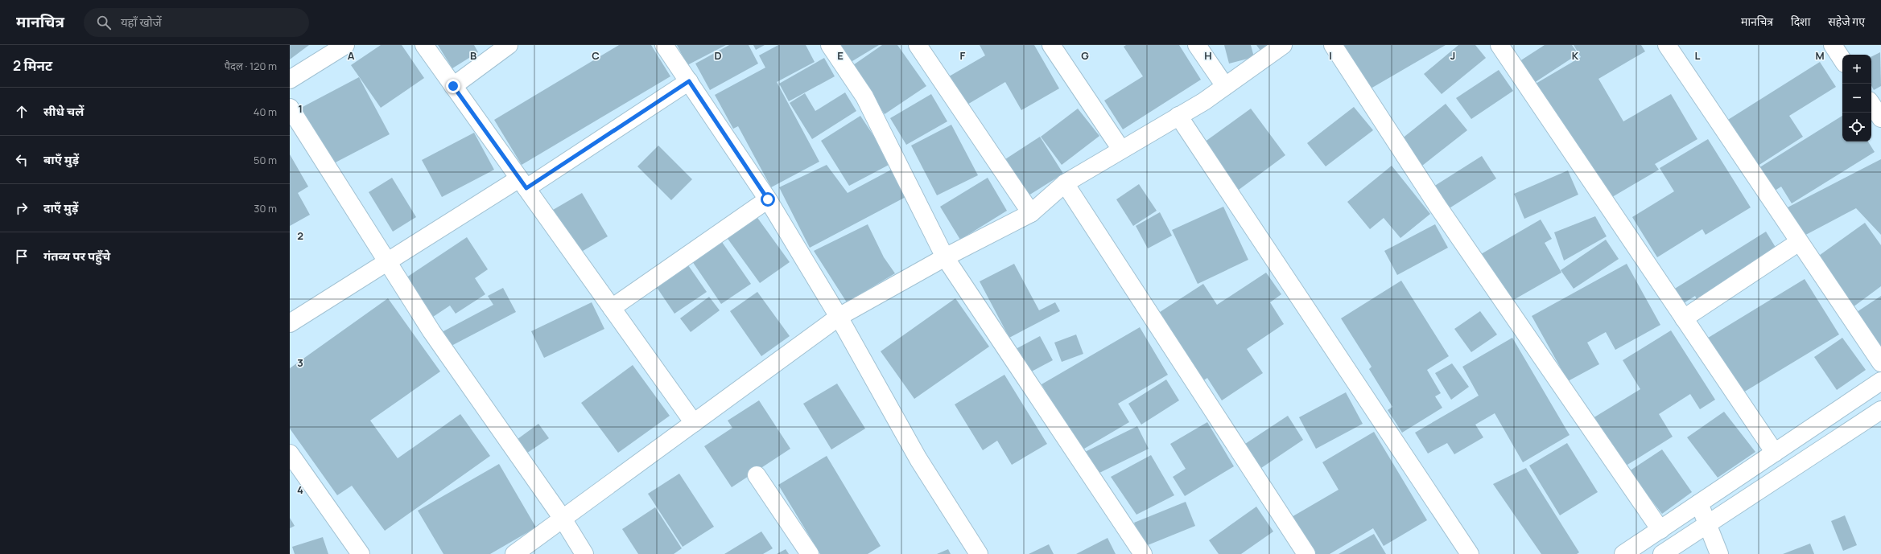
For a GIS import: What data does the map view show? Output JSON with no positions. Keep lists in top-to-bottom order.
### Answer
{
  "page": {
    "header": "मानचित्र",
    "search": "यहाँ खोजें",
    "nav": ["मानचित्र", "दिशा", "सहेजे गए"],
    "heading": ["2 मिनट", "पैदल · 120 m"],
    "map_buttons": ["+", "−"],
    "list": [
      ["सीधे चलें", "40 m"],
      ["बाएँ मुड़ें", "50 m"],
      ["दाएँ मुड़ें", "30 m"],
      "गंतव्य पर पहुँचे"
    ]
  },
  "grid": {
    "columns": [
      "A",
      "B",
      "C",
      "D",
      "E",
      "F",
      "G",
      "H",
      "I",
      "J",
      "K",
      "L",
      "M"
    ],
    "rows": [
      "1",
      "2",
      "3",
      "4"
    ]
  }
}
